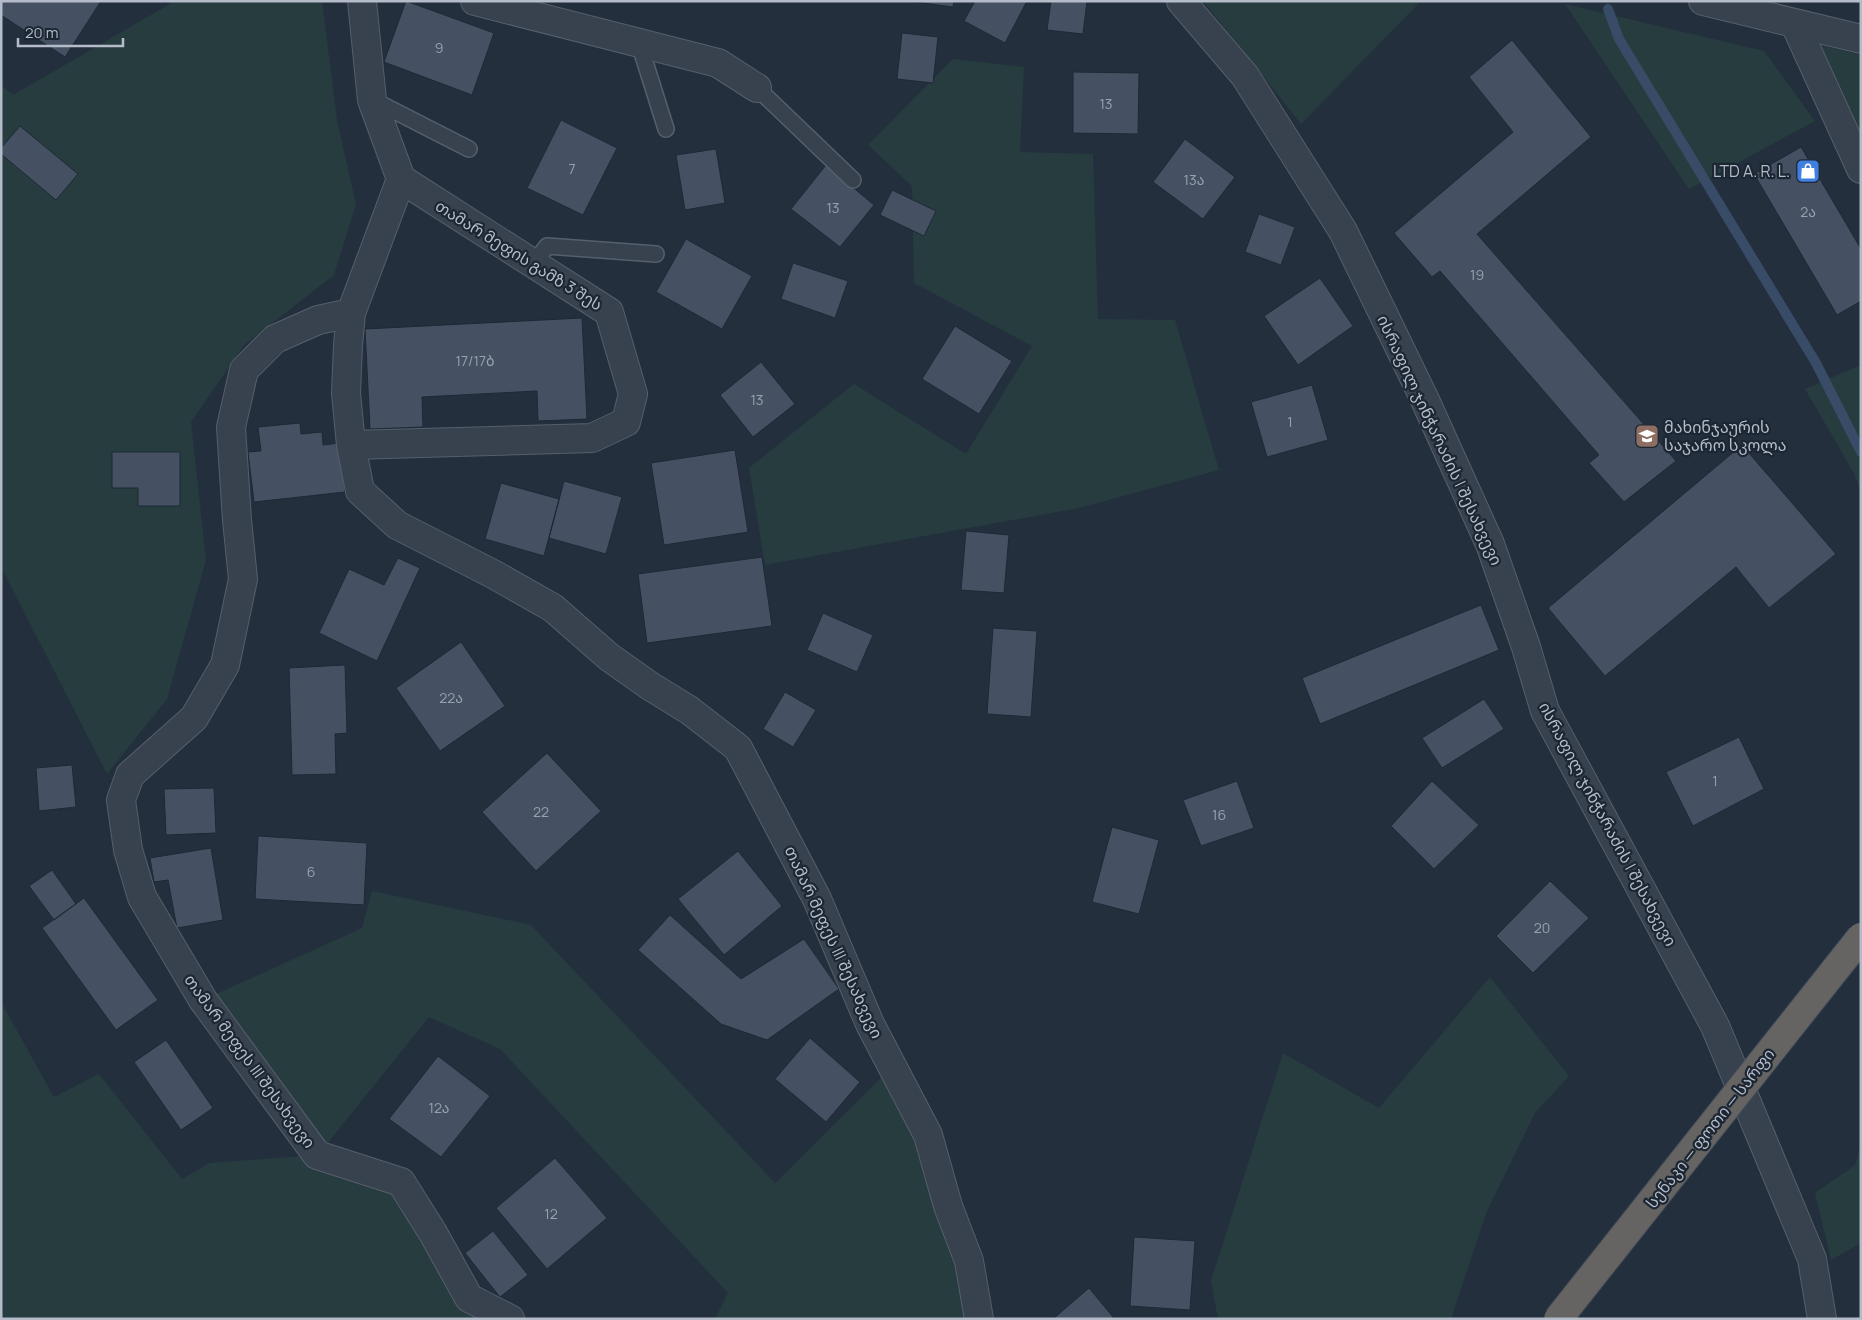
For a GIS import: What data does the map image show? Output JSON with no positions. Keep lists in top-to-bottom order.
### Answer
{
  "streets": {
    "highway": ["სენაკი — ფოთი — სარფი"],
    "street": ["თამარ მეფის გამზ 3 შეს", "ისრაფილ ჯინჭარაძის I შესახვევი", "თამარ მეფეს III შესახვევი"]
  },
  "crossings": [
    ["თამარ მეფის გამზ 3 შეს", "თამარ მეფეს III შესახვევი"]
  ],
  "places": {
    "shop": ["LTD A. R. L."],
    "school or university": ["მახინჯაურის საჯარო სკოლა"]
  },
  "house_numbers": [
    "9",
    "13",
    "7",
    "13ა",
    "13",
    "2ა",
    "19",
    "17/17ბ",
    "13",
    "1",
    "22ა",
    "1",
    "22",
    "16",
    "6",
    "20",
    "12ა",
    "12"
  ],
  "scale_bar": "20 m"
}
